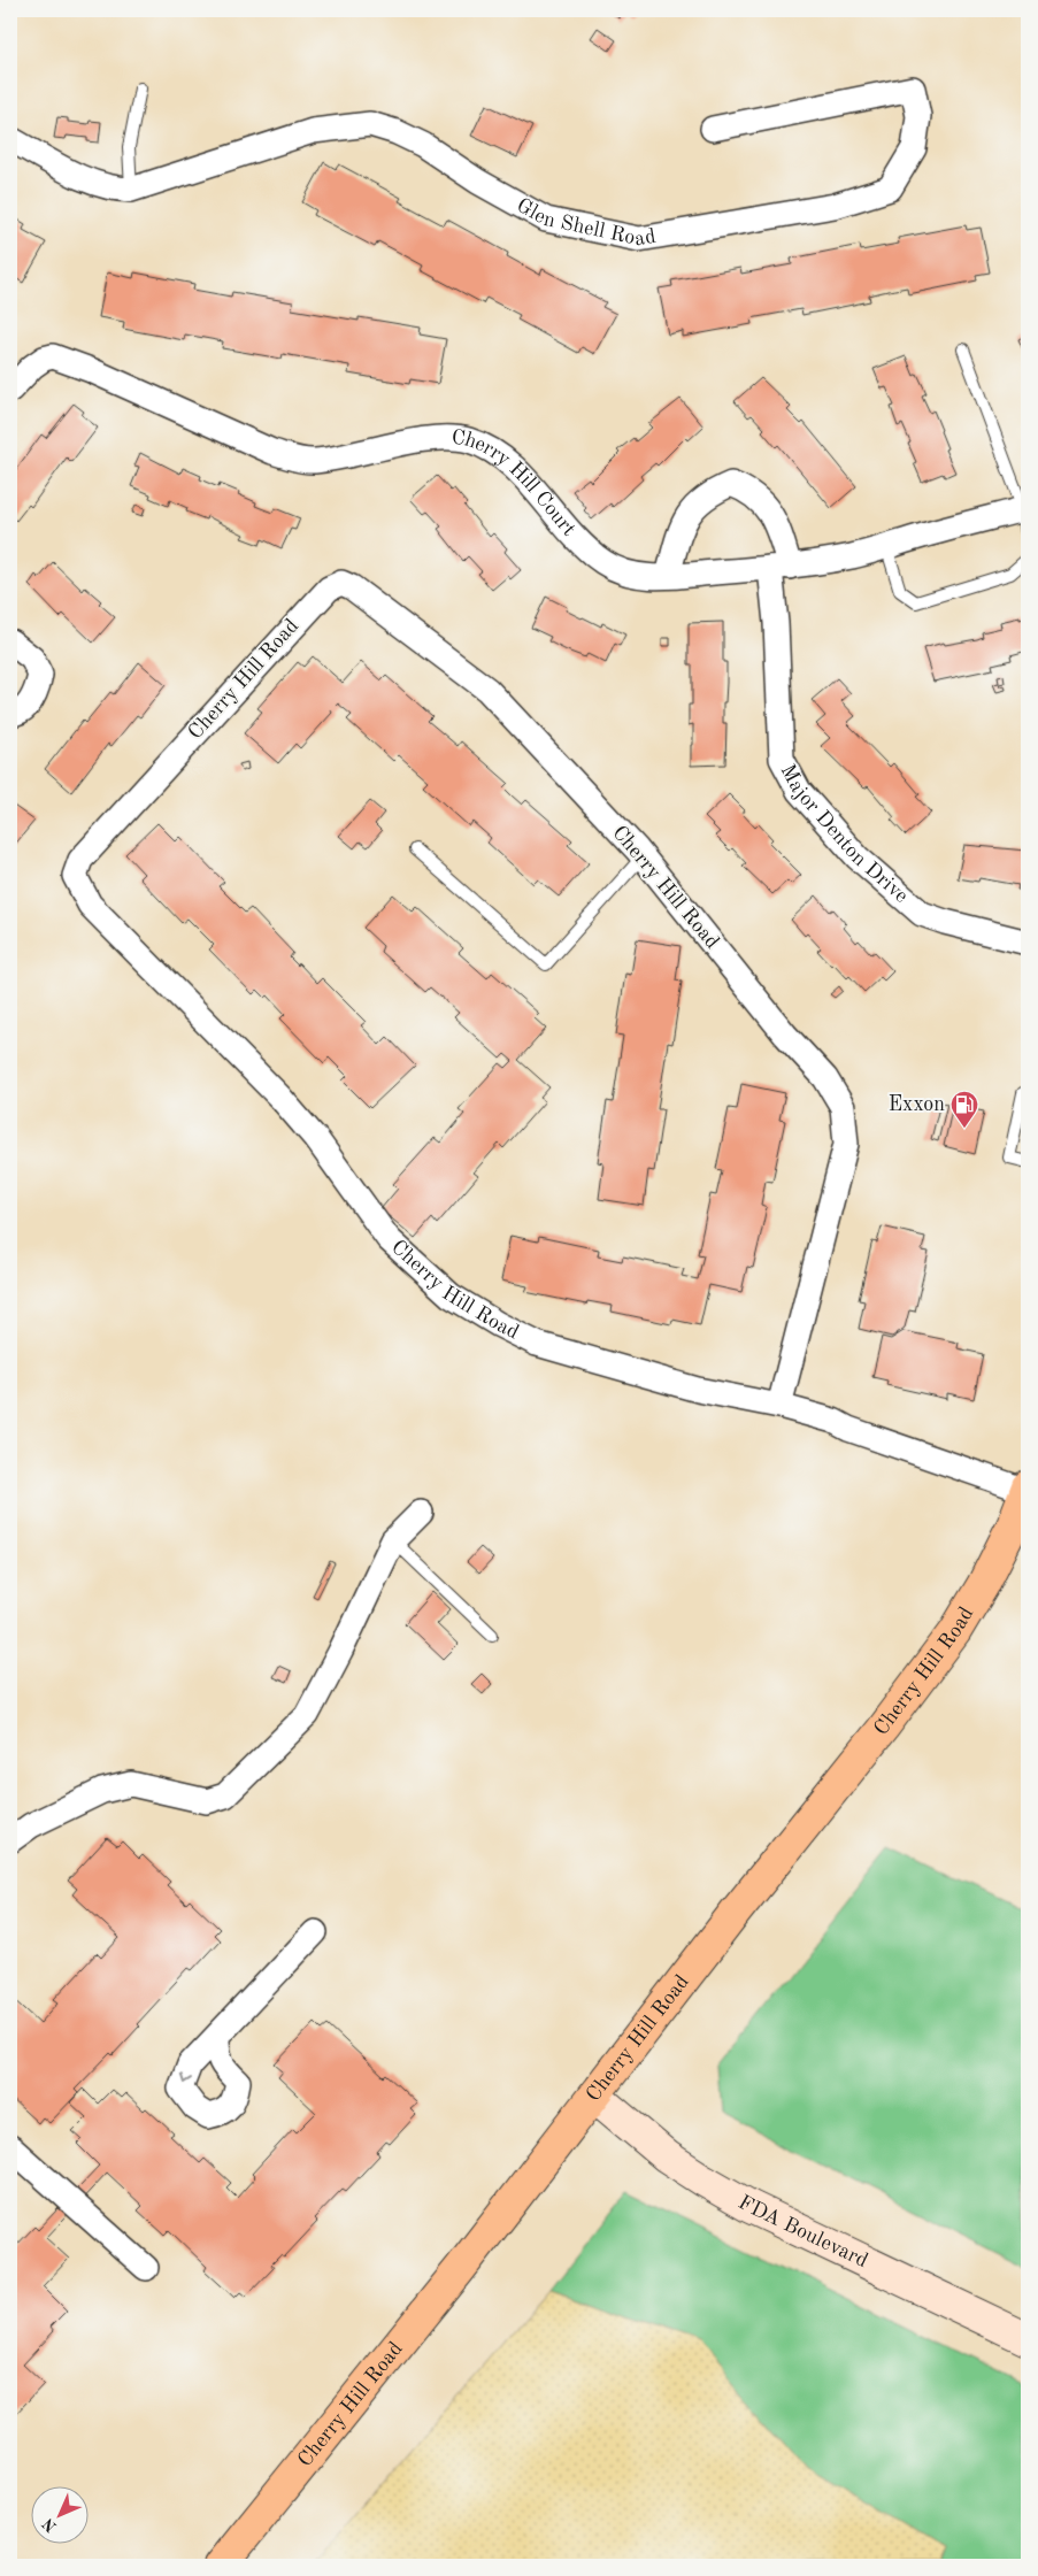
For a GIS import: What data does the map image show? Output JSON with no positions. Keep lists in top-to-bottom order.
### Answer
{
  "streets": {
    "main road": ["Cherry Hill Road"],
    "street": [
      "Glen Shell Road",
      "Cherry Hill Court",
      "Major Denton Drive",
      "FDA Boulevard"
    ]
  },
  "crossings": [
    ["Cherry Hill Court", "Major Denton Drive"],
    ["Cherry Hill Road", "FDA Boulevard"]
  ],
  "places": {
    "fuel station": ["Exxon"]
  },
  "north": "bottom left"
}
